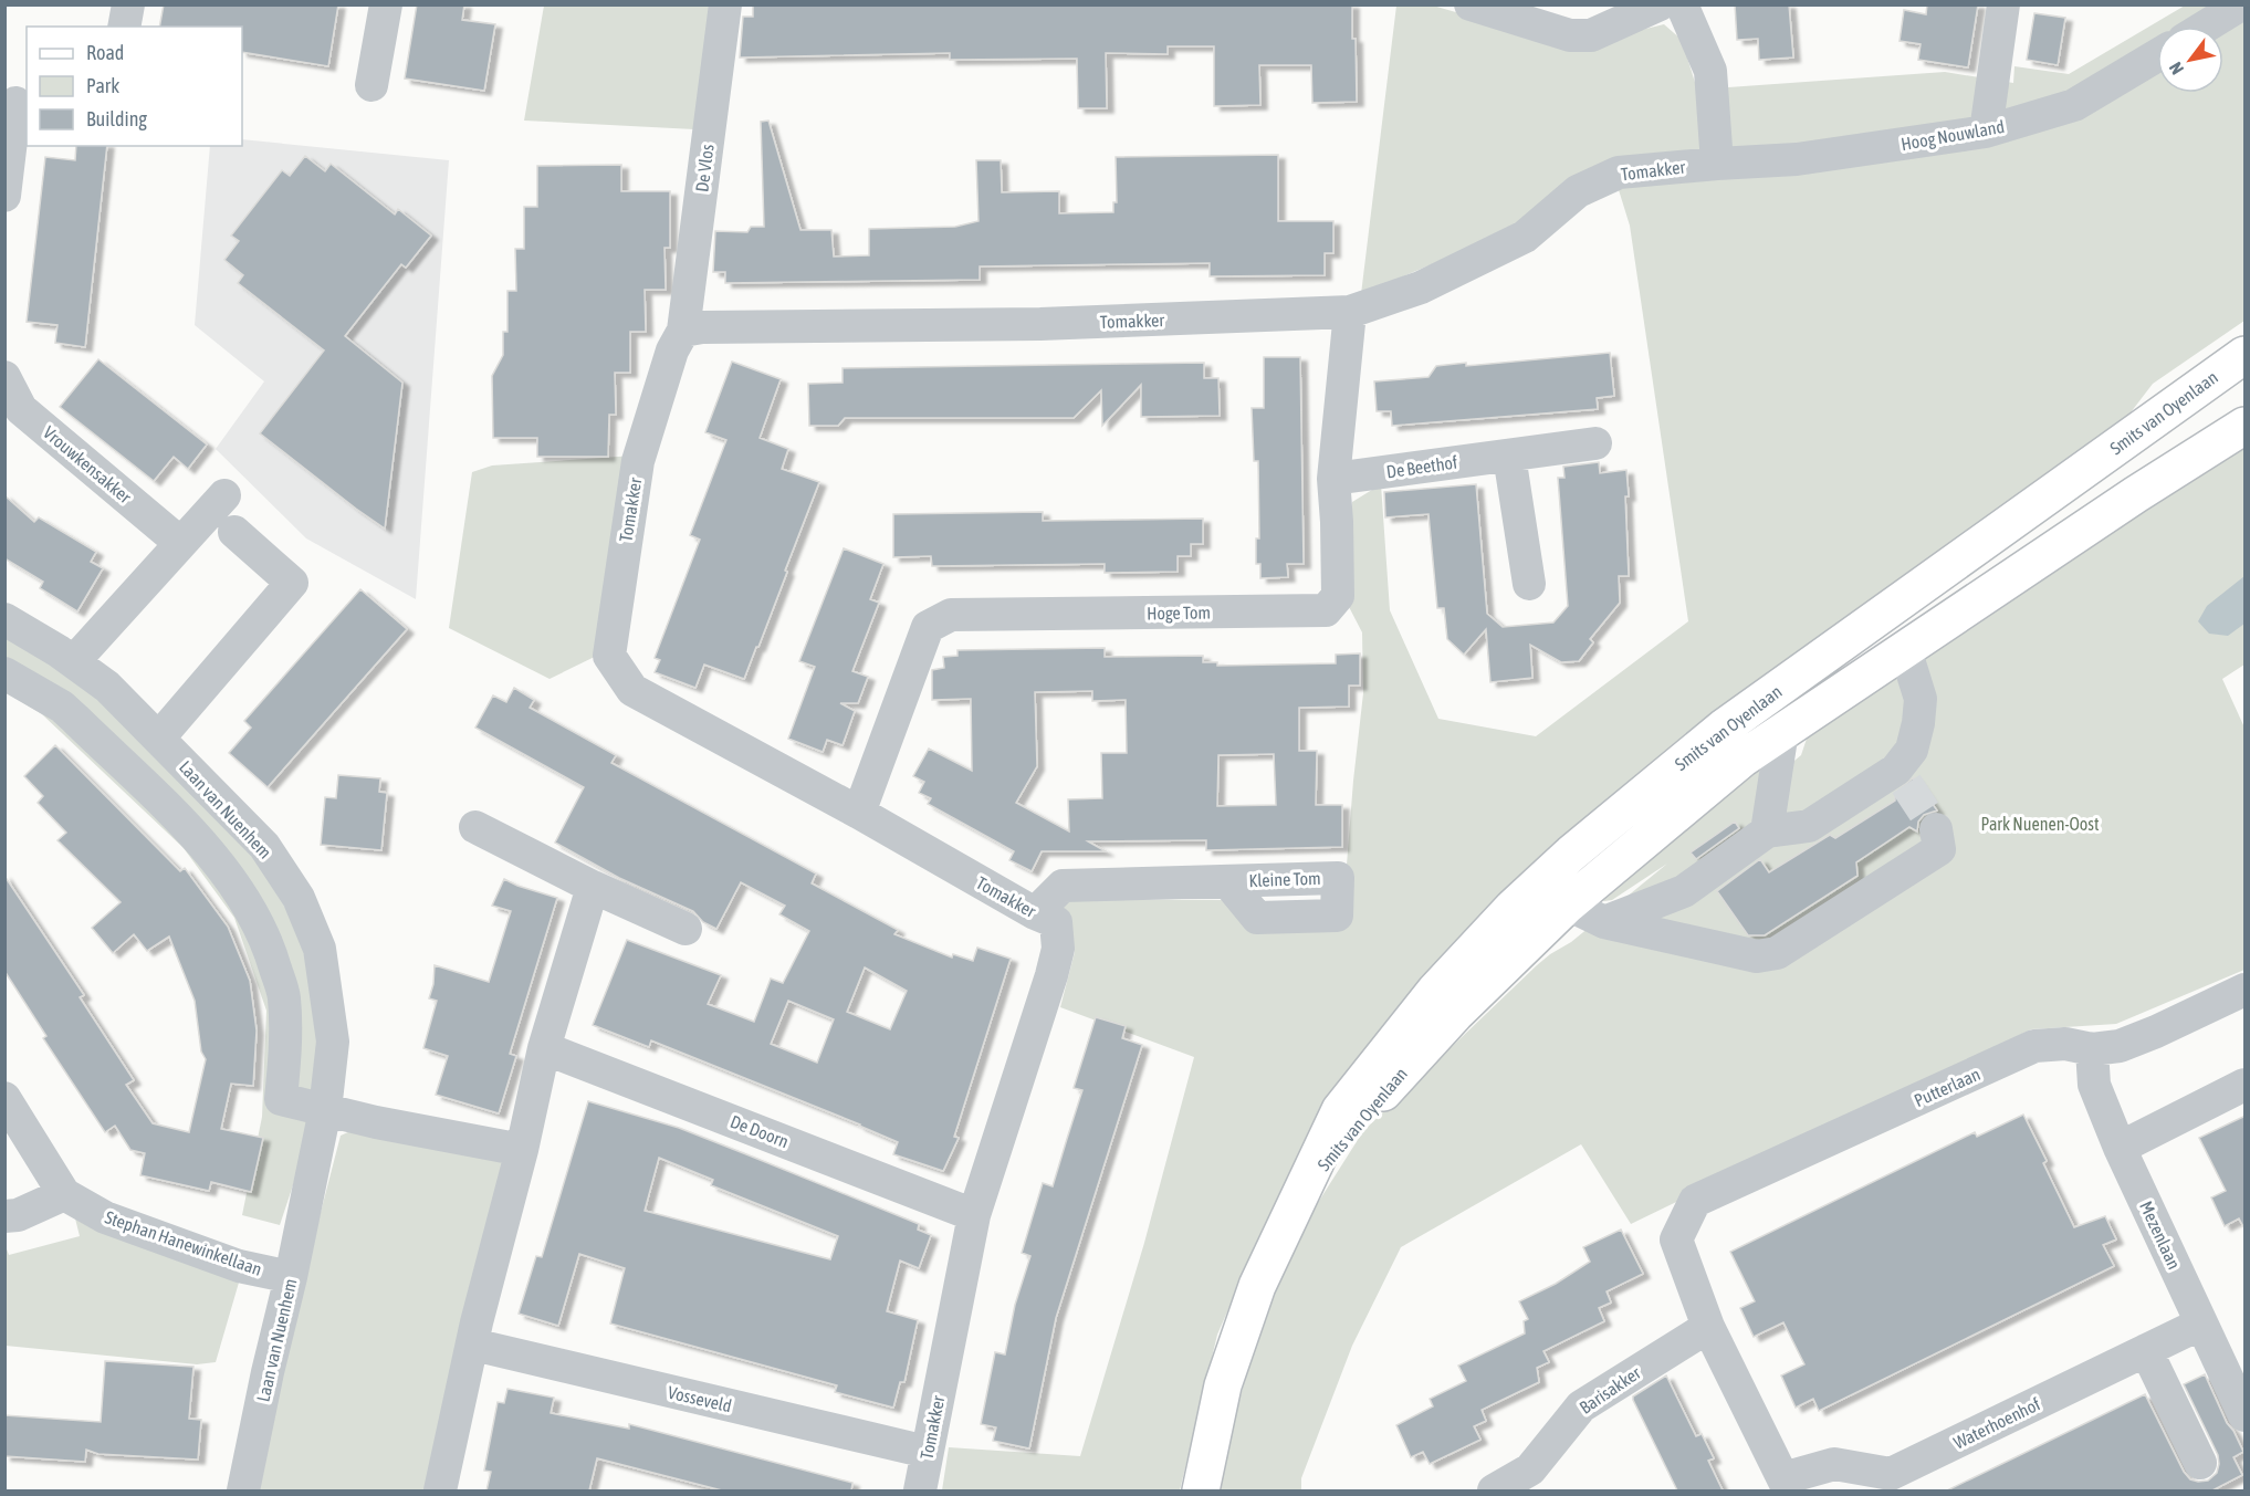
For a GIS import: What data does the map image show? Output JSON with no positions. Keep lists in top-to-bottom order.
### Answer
{
  "streets": {
    "main road": ["Smits van Oyenlaan"],
    "street": [
      "Hoog Nouwland",
      "De Vlos",
      "Tomakker",
      "Vrouwkensakker",
      "De Beethof",
      "Hoge Tom",
      "Laan van Nuenhem",
      "Kleine Tom",
      "Putterlaan",
      "De Doorn",
      "Mezenlaan",
      "Stephan Hanewinkellaan",
      "Barisakker",
      "Vosseveld",
      "Waterhoenhof"
    ]
  },
  "crossings": [
    ["Hoog Nouwland", "Tomakker"],
    ["De Vlos", "Tomakker"],
    ["Tomakker", "Hoge Tom"],
    ["Tomakker", "Kleine Tom"],
    ["Tomakker", "De Doorn"],
    ["Tomakker", "Vosseveld"],
    ["De Beethof", "Hoge Tom"],
    ["Laan van Nuenhem", "Stephan Hanewinkellaan"],
    ["Putterlaan", "Mezenlaan"],
    ["Putterlaan", "Barisakker"],
    ["Mezenlaan", "Waterhoenhof"]
  ],
  "parks": ["Park Nuenen-Oost"],
  "legend": ["Road", "Park", "Building"],
  "north": "bottom left"
}
